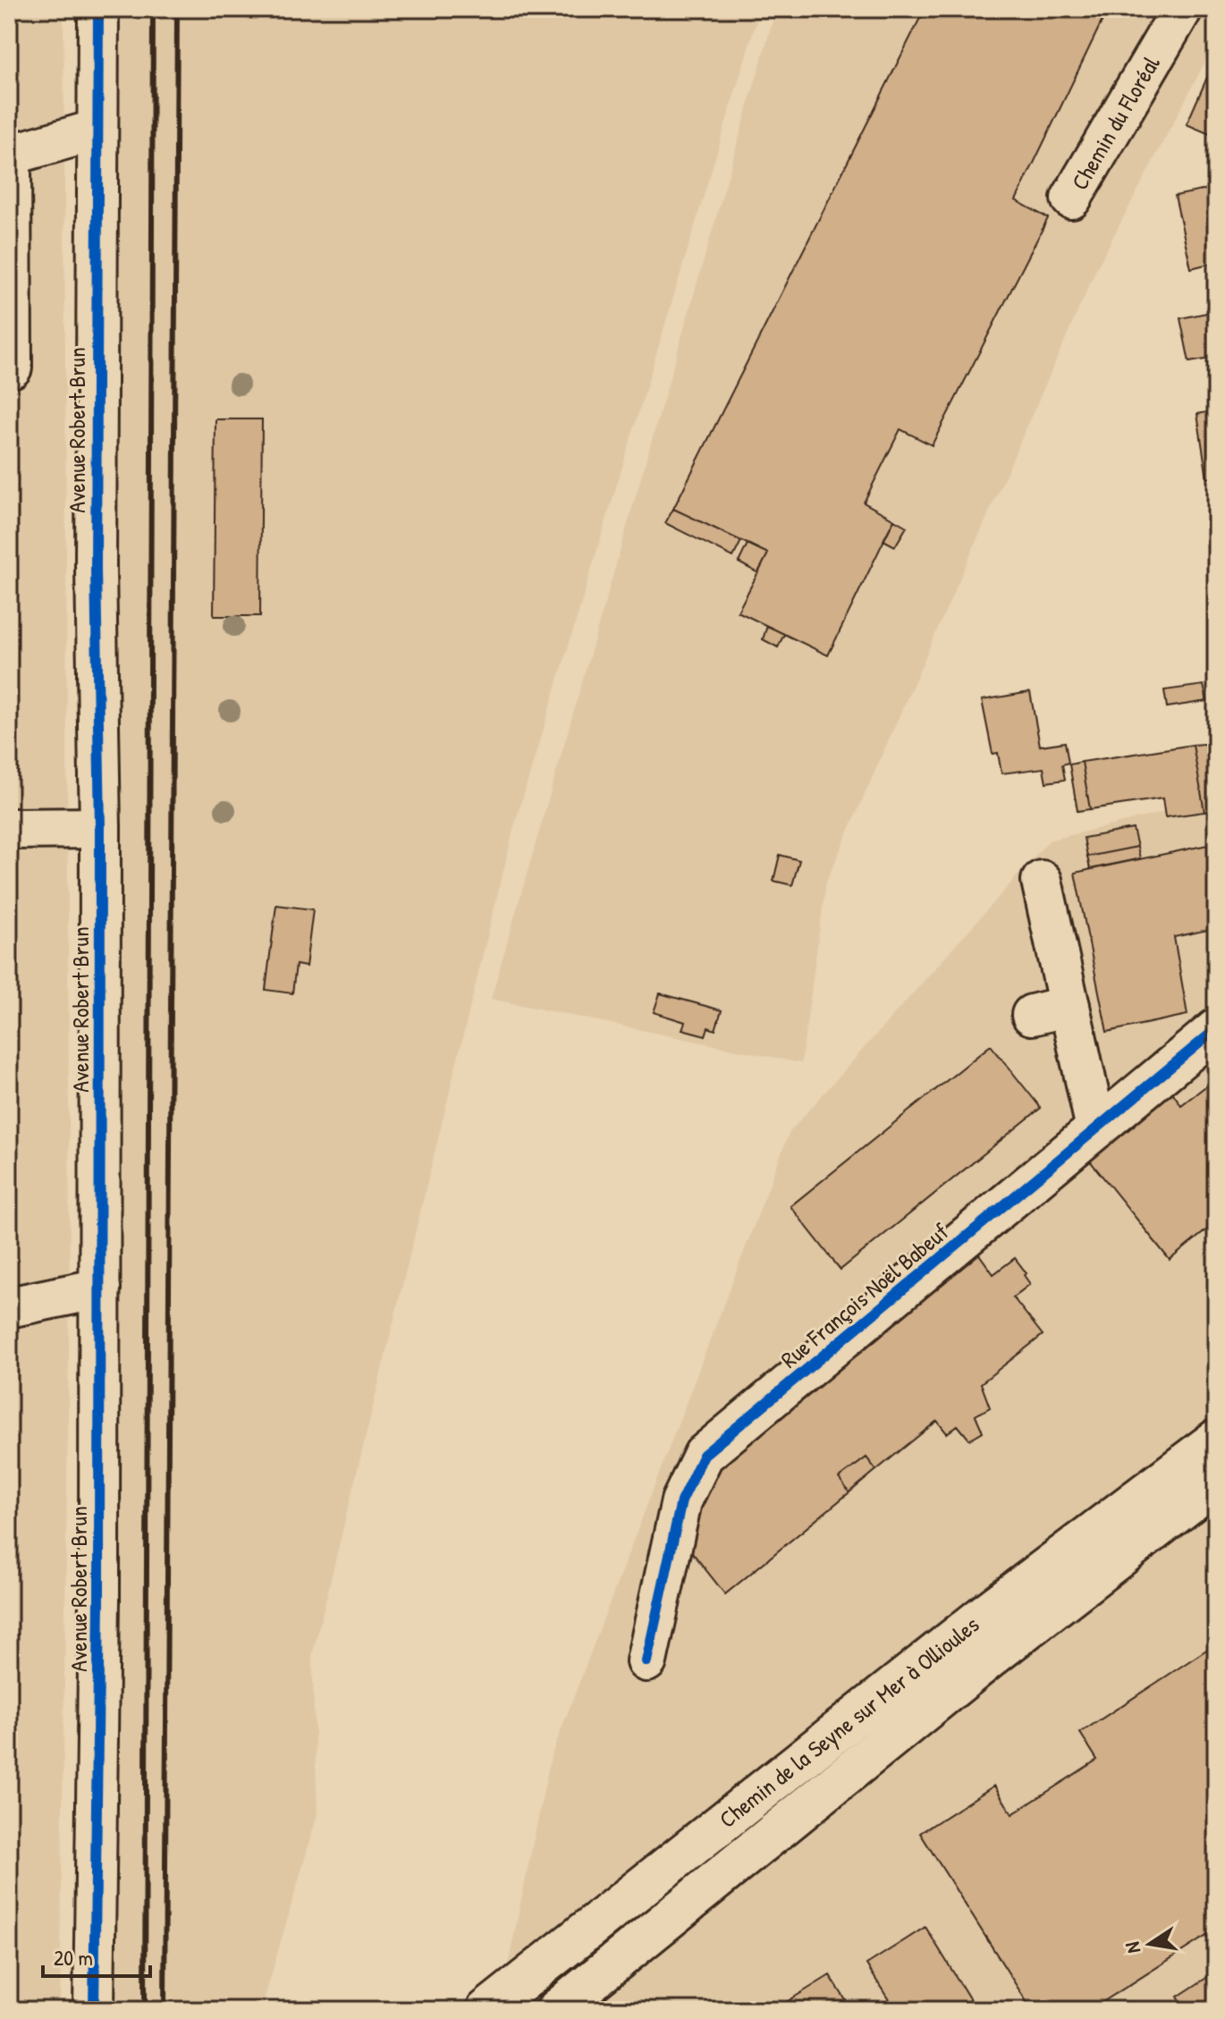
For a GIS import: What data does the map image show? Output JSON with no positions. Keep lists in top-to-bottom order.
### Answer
{
  "streets": {
    "street": [
      "Chemin du Floréal",
      "Avenue Robert Brun",
      "Rue François Noël Babeuf",
      "Chemin de la Seyne sur Mer à Ollioules"
    ]
  },
  "scale_bar": "20 m",
  "north": "left"
}
